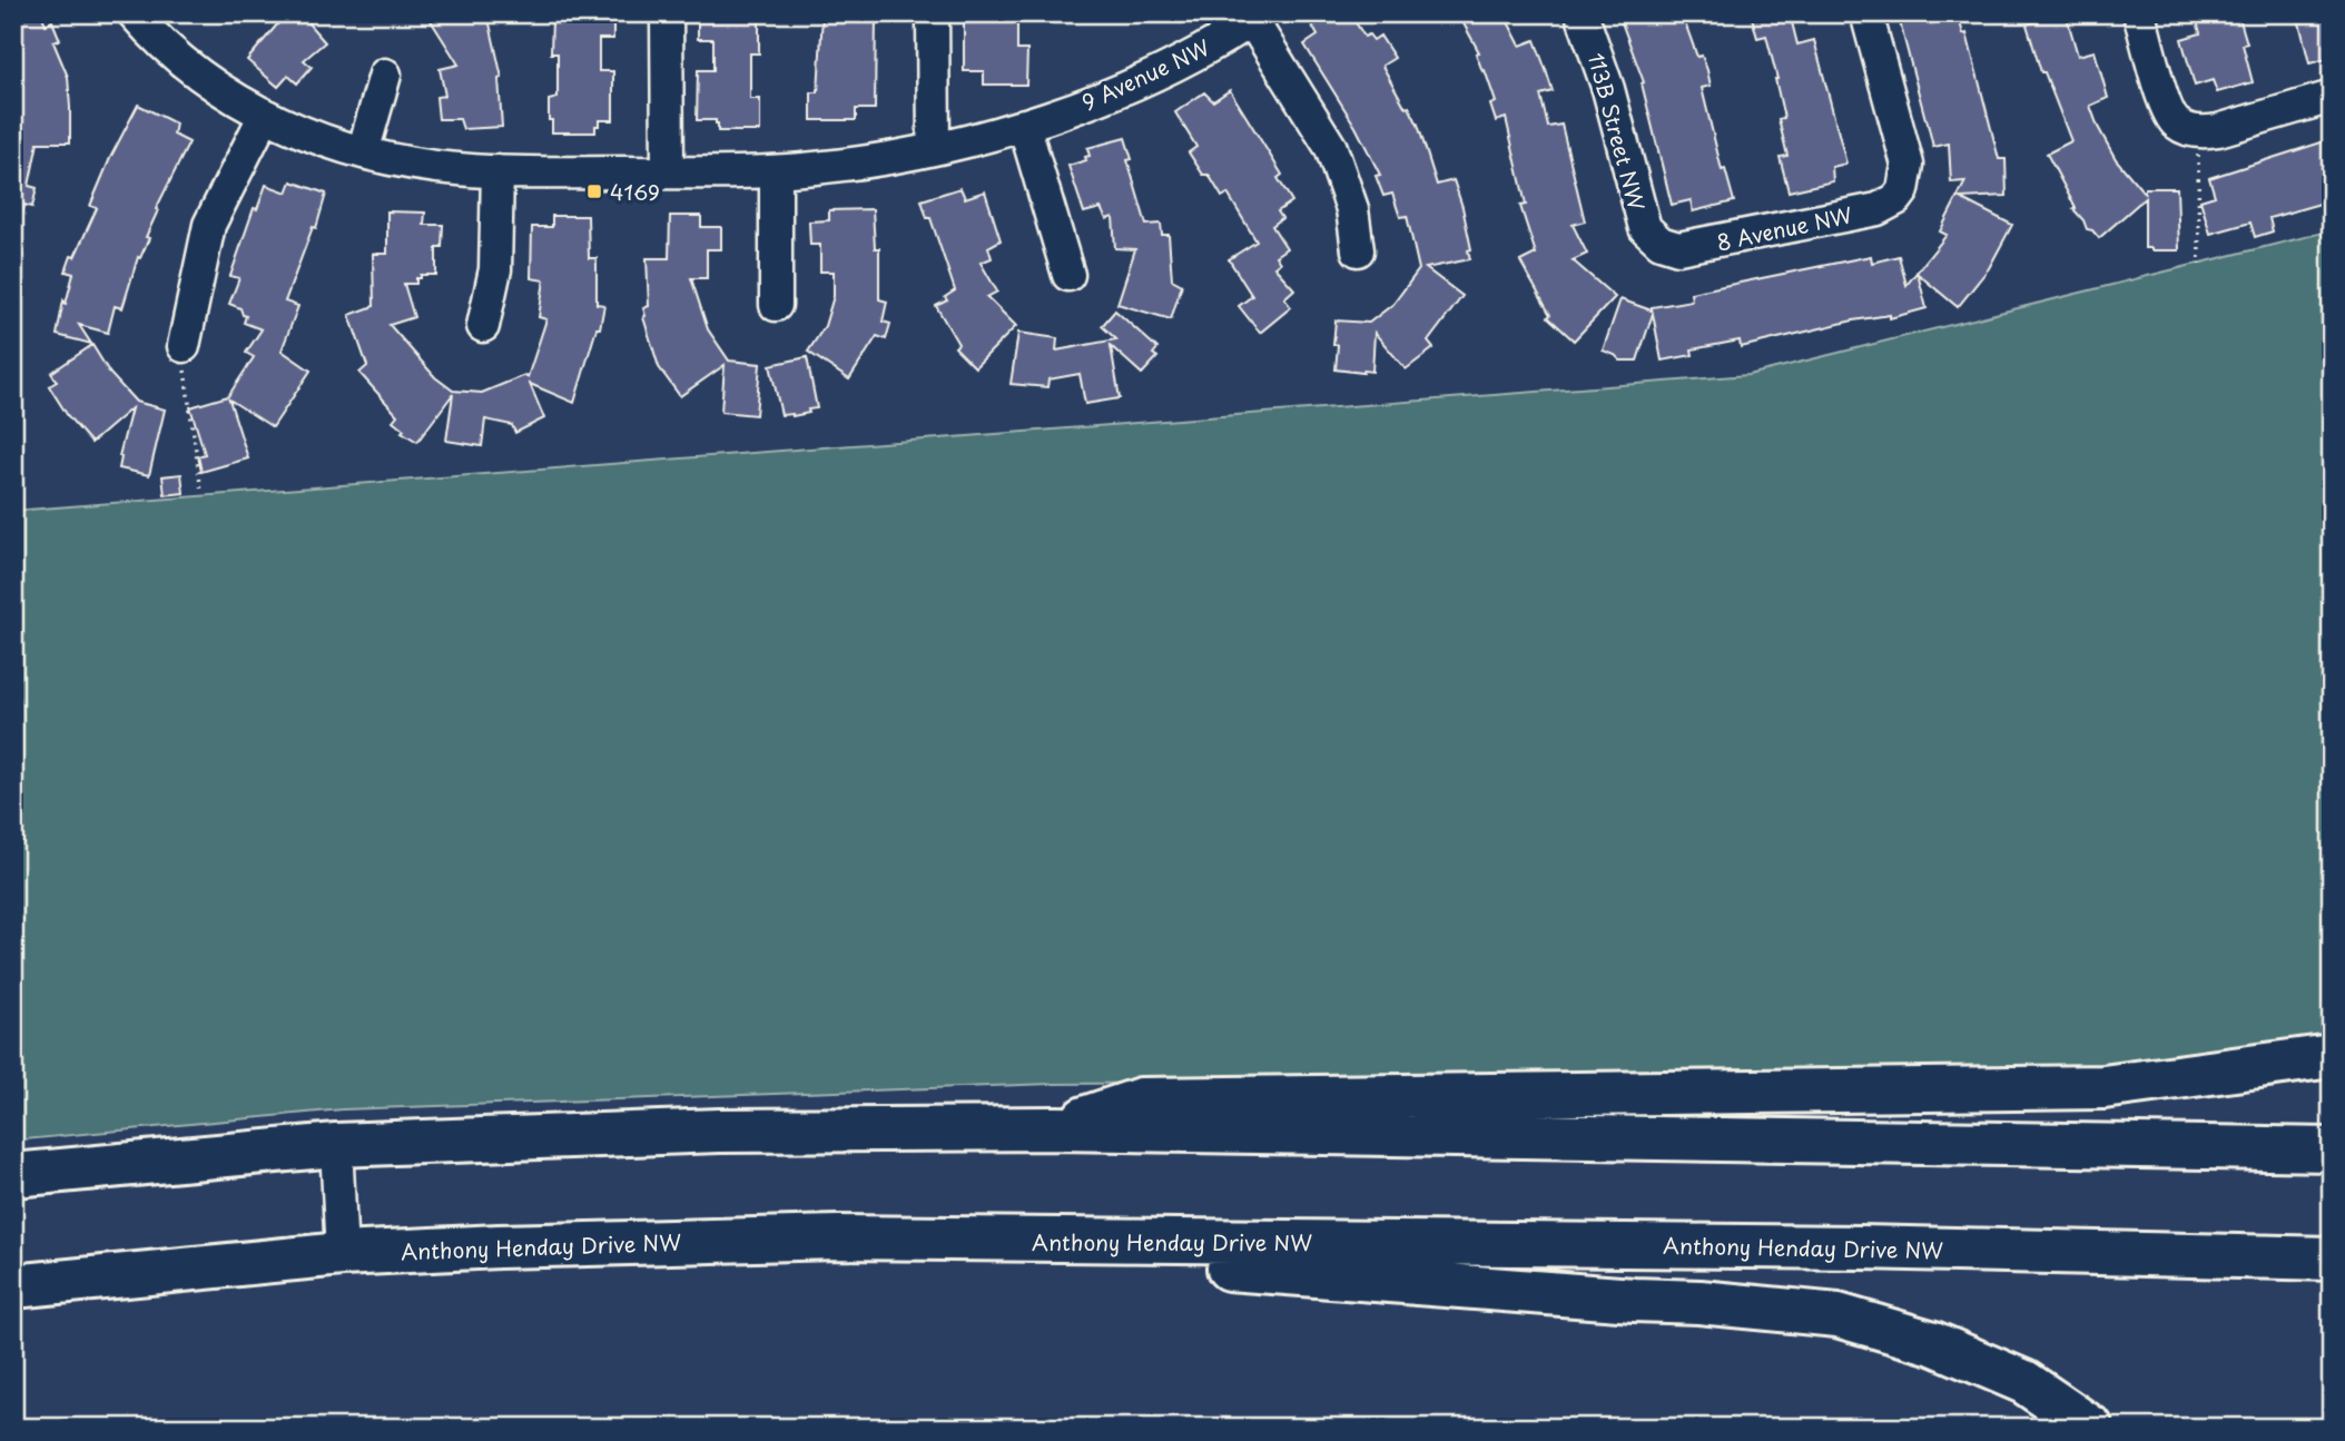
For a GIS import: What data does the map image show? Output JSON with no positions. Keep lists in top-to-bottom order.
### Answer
{
  "streets": {
    "highway": ["Anthony Henday Drive NW"],
    "street": ["9 Avenue NW", "113B Street NW", "8 Avenue NW"]
  },
  "crossings": [
    ["113B Street NW", "8 Avenue NW"]
  ],
  "places": {
    "transit": ["4169"]
  }
}
